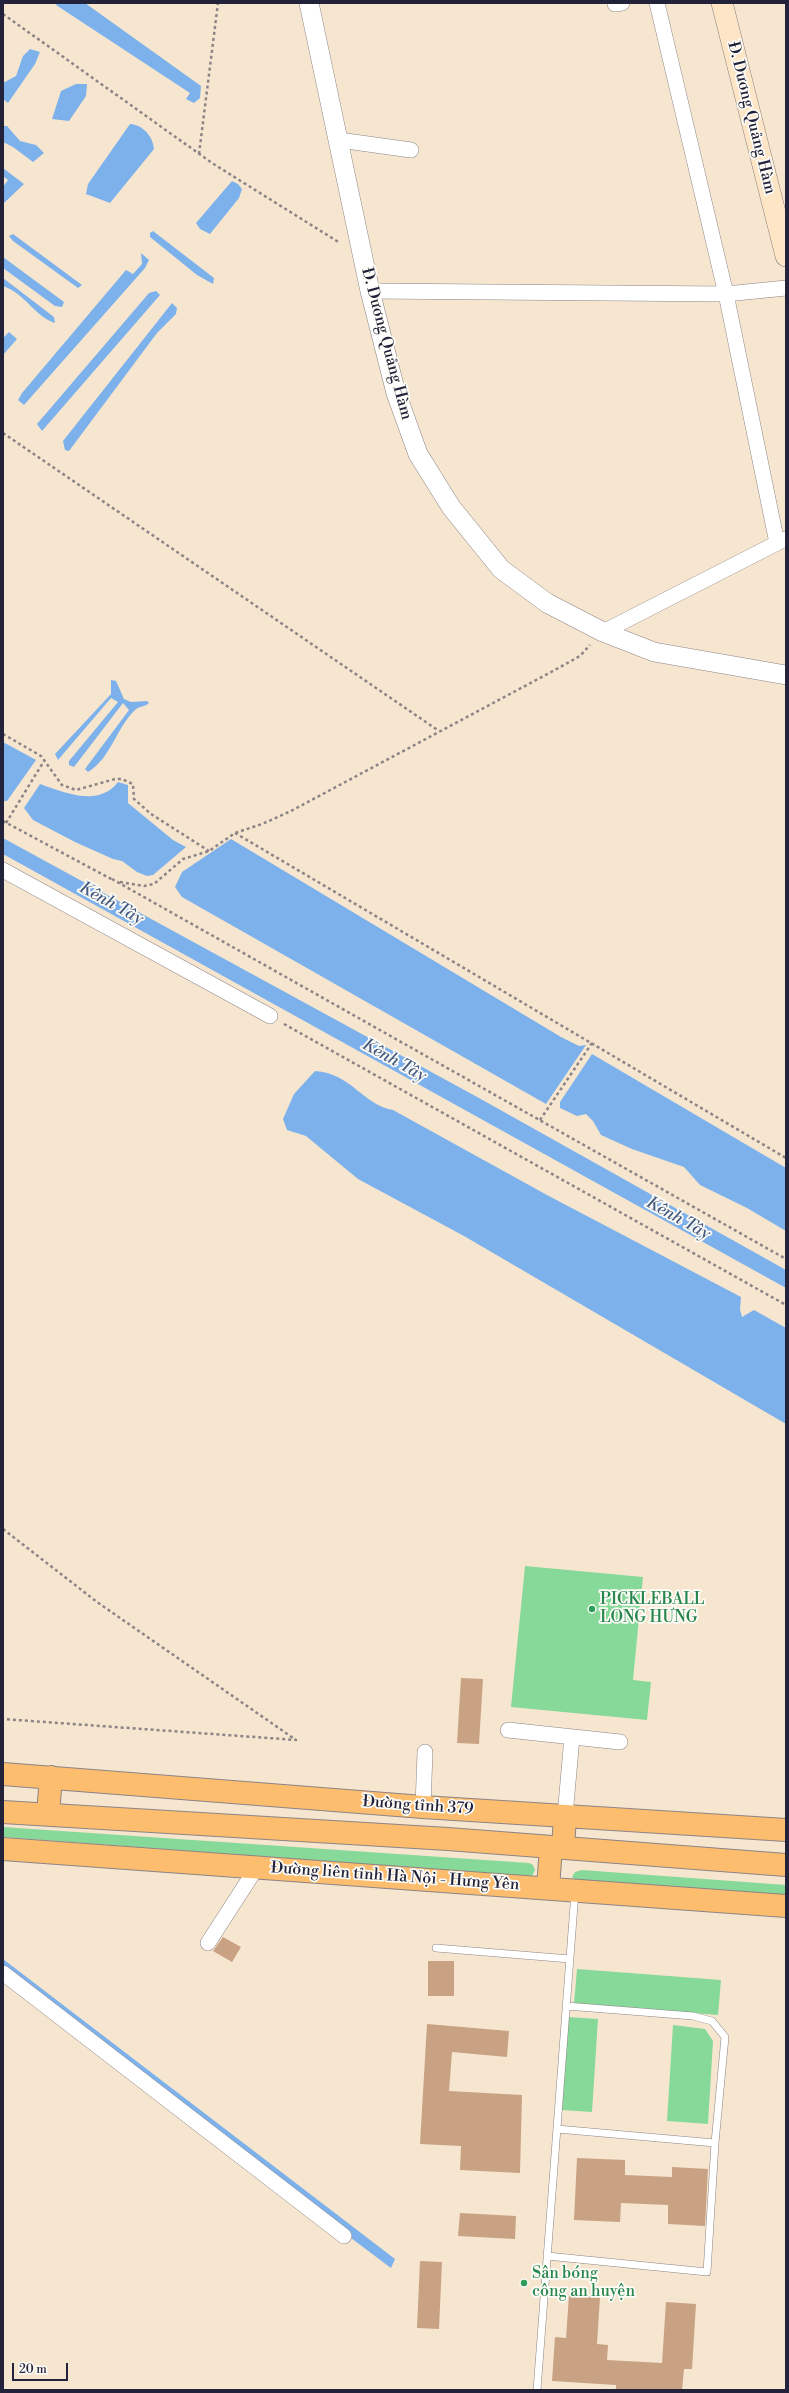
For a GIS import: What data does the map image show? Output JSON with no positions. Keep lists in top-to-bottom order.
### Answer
{
  "streets": {
    "main road": ["Đ. Dương Quảng Hàm", "Đường tỉnh 379", "Đường liên tỉnh Hà Nội - Hưng Yên"]
  },
  "water": ["Kênh Tây"],
  "places": ["PICKLEBALL LONG HƯNG", "Sân bóng công an huyện"],
  "scale_bar": "20 m"
}
